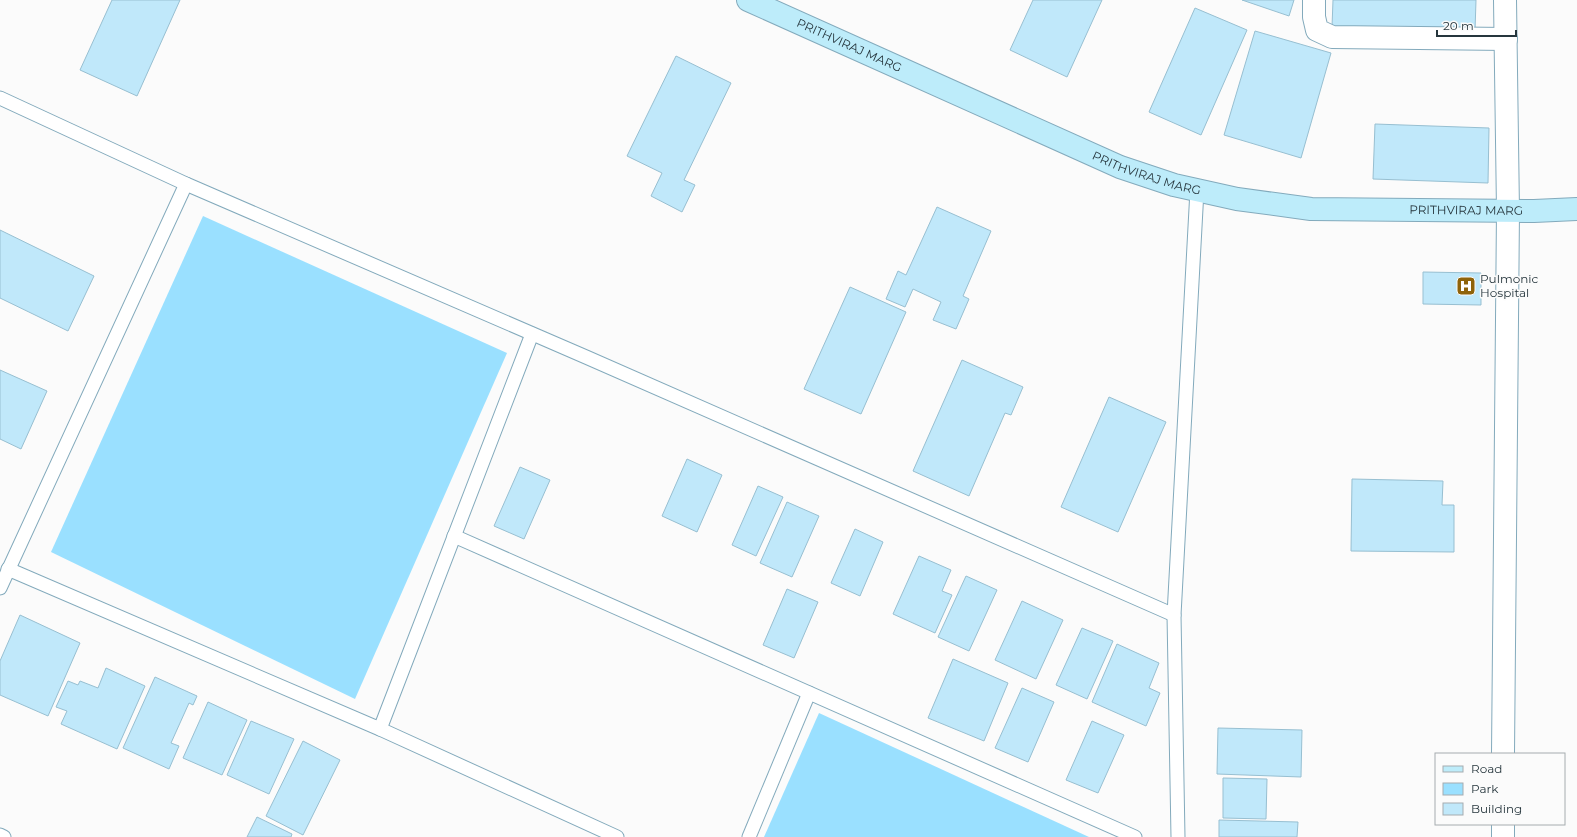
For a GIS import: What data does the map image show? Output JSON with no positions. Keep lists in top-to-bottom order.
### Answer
{
  "streets": {
    "street": ["PRITHVIRAJ MARG"]
  },
  "places": {
    "hospital": ["Pulmonic Hospital"]
  },
  "legend": ["Road", "Park", "Building"],
  "scale_bar": "20 m"
}
